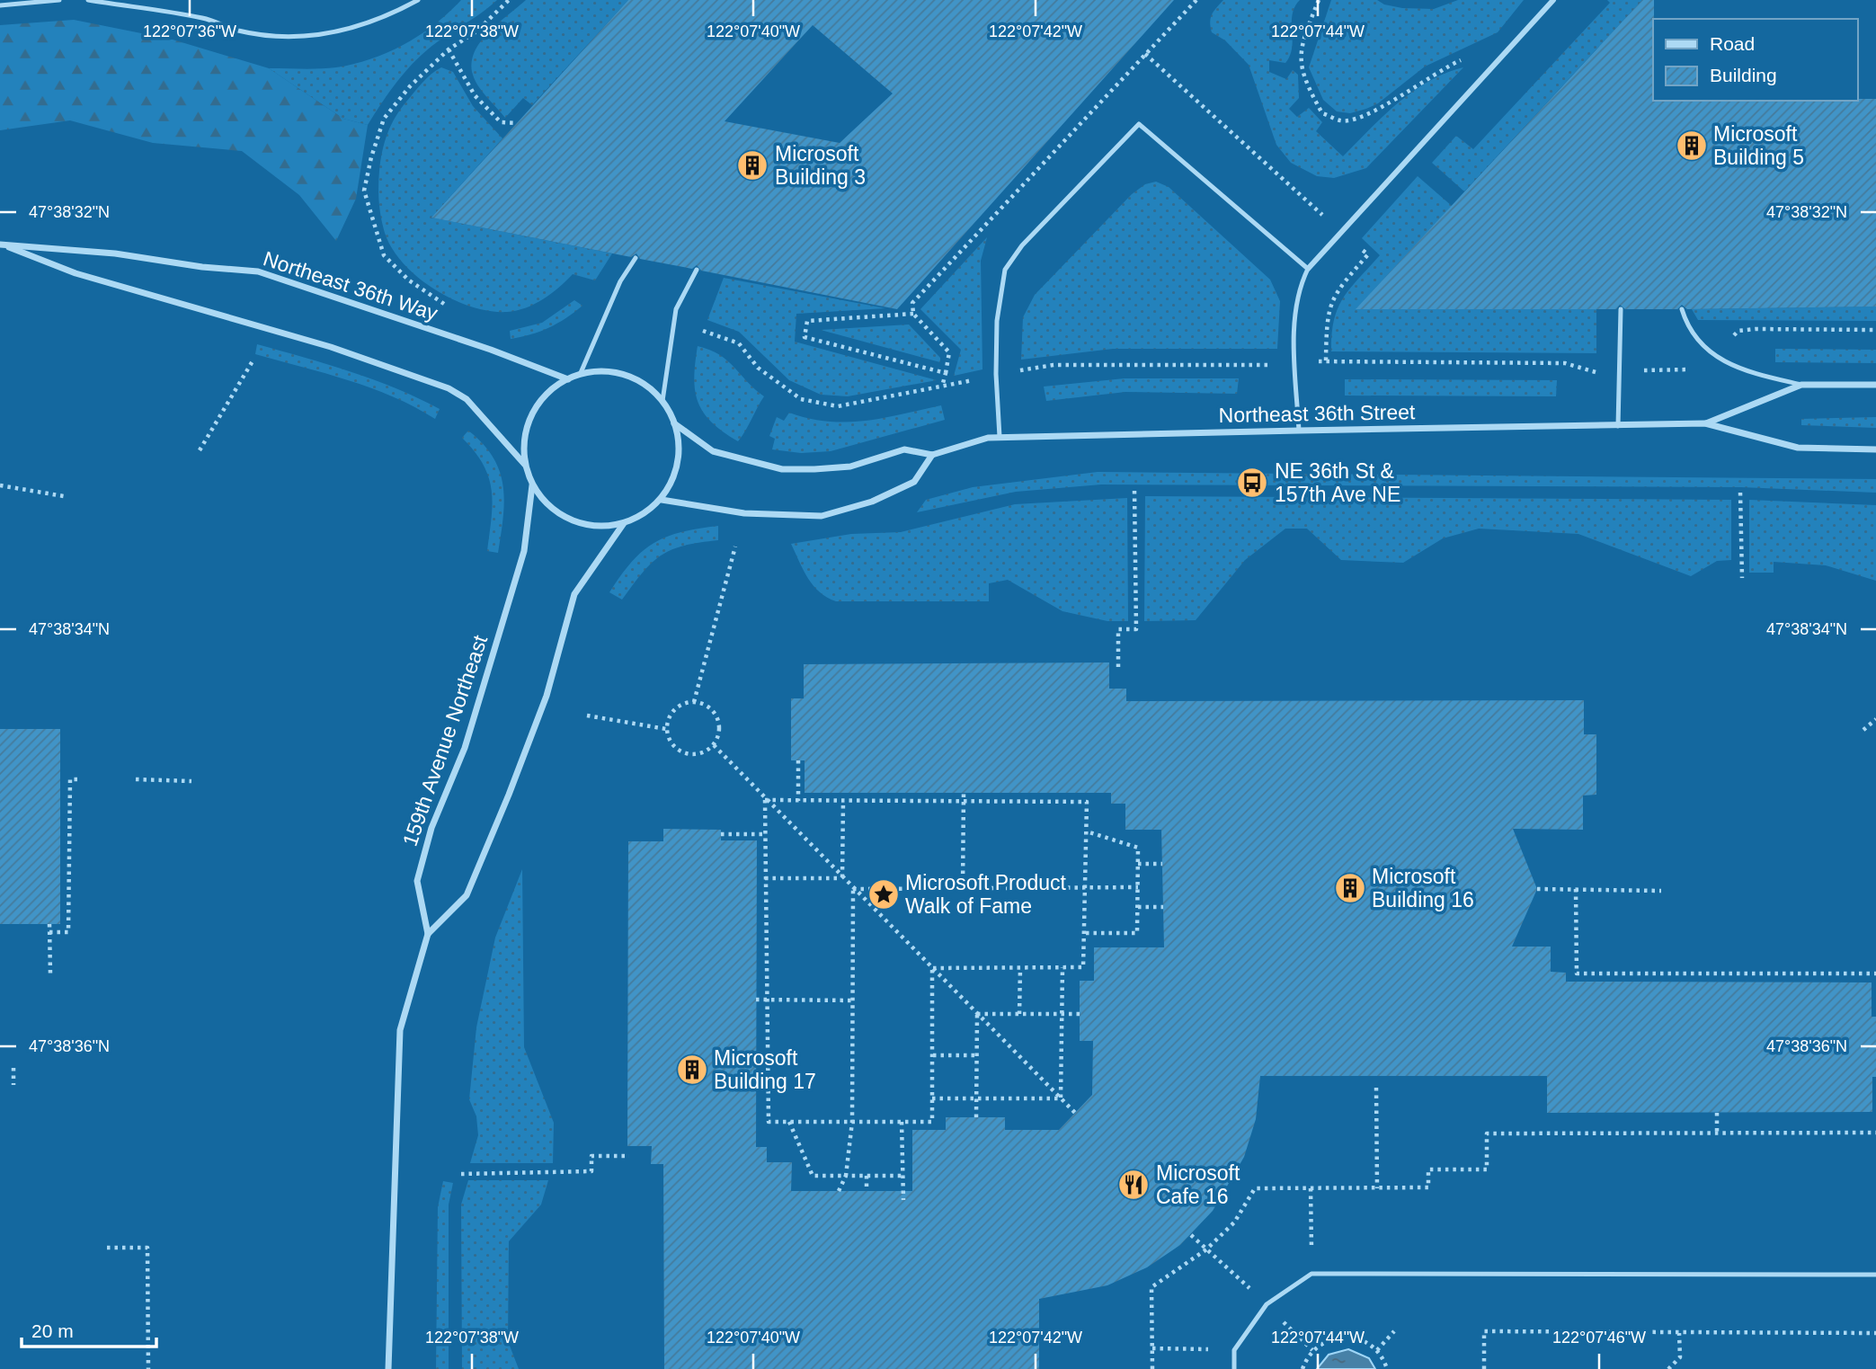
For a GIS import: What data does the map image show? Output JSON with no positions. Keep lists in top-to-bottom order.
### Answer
{
  "streets": {
    "street": ["Northeast 36th Way", "Northeast 36th Street", "159th Avenue Northeast"]
  },
  "crossings": [
    ["Northeast 36th Way", "Northeast 36th Street"],
    ["Northeast 36th Way", "159th Avenue Northeast"],
    ["Northeast 36th Street", "159th Avenue Northeast"]
  ],
  "places": {
    "building": [
      "Microsoft Building 5",
      "Microsoft Building 3",
      "Microsoft Building 16",
      "Microsoft Building 17"
    ],
    "bus stop": ["NE 36th St & 157th Ave NE"],
    "place": ["Microsoft Product Walk of Fame"],
    "restaurant": ["Microsoft Cafe 16"]
  },
  "legend": ["Road", "Building"],
  "scale_bar": "20 m",
  "coordinates": [
    "122°07'36\"W",
    "122°07'38\"W",
    "122°07'40\"W",
    "122°07'42\"W",
    "122°07'44\"W",
    "47°38'32\"N",
    "47°38'34\"N",
    "47°38'36\"N",
    "122°07'46\"W"
  ]
}
